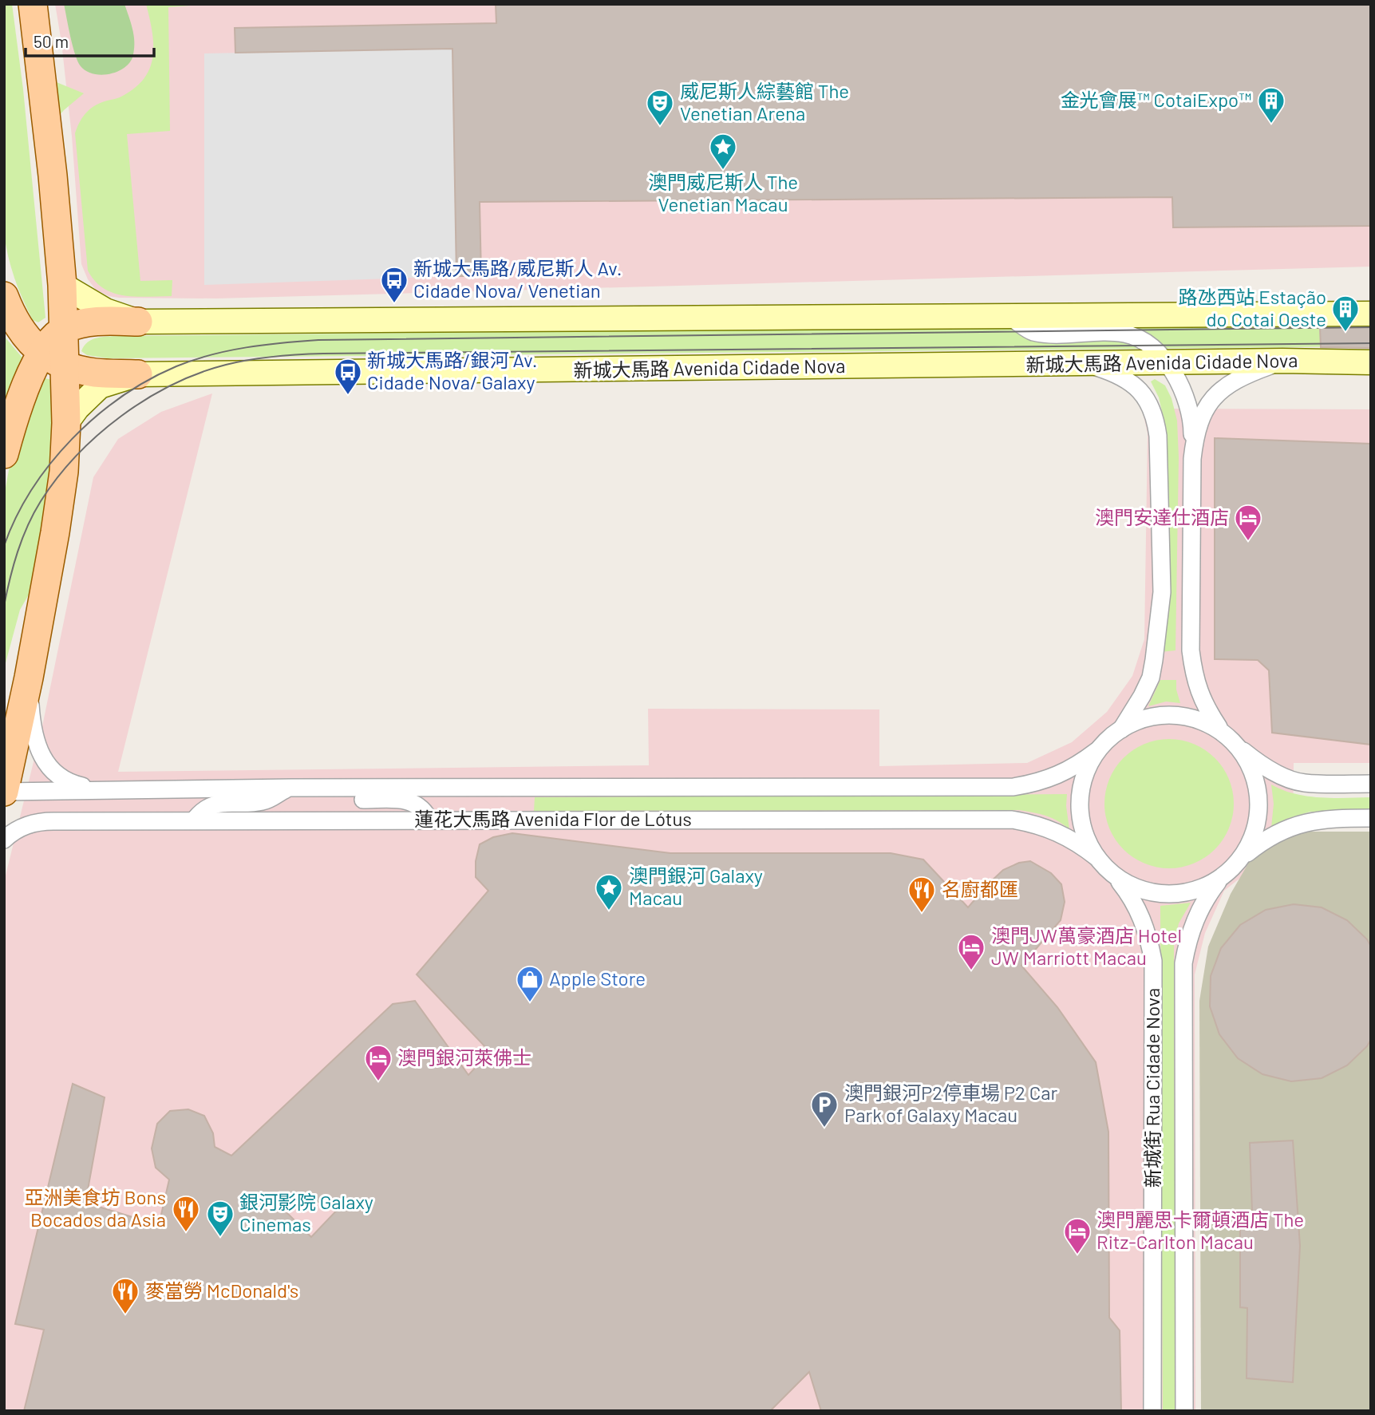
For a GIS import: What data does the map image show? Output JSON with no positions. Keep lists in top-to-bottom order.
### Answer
{
  "streets": {
    "main road": ["新城大馬路 Avenida Cidade Nova"],
    "street": ["蓮花大馬路 Avenida Flor de Lótus", "新城街 Rua Cidade Nova"]
  },
  "crossings": [
    ["蓮花大馬路 Avenida Flor de Lótus", "新城街 Rua Cidade Nova"]
  ],
  "places": {
    "building": ["金光會展™ CotaiExpo™", "路氹西站 Estação do Cotai Oeste"],
    "theatre": ["威尼斯人綜藝館 The Venetian Arena", "銀河影院 Galaxy Cinemas"],
    "place": ["澳門威尼斯人 The Venetian Macau", "澳門銀河 Galaxy Macau"],
    "bus stop": ["新城大馬路/威尼斯人 Av. Cidade Nova/ Venetian", "新城大馬路/銀河 Av. Cidade Nova/ Galaxy"],
    "hotel": [
      "澳門安達仕酒店",
      "澳門JW萬豪酒店 Hotel JW Marriott Macau",
      "澳門銀河萊佛士",
      "澳門麗思卡爾頓酒店 The Ritz-Carlton Macau"
    ],
    "restaurant": ["名廚都匯", "亞洲美食坊 Bons Bocados da Asia", "麥當勞 McDonald's"],
    "shop": ["Apple Store"],
    "parking": ["澳門銀河P2停車場 P2 Car Park of Galaxy Macau"]
  },
  "scale_bar": "50 m"
}
